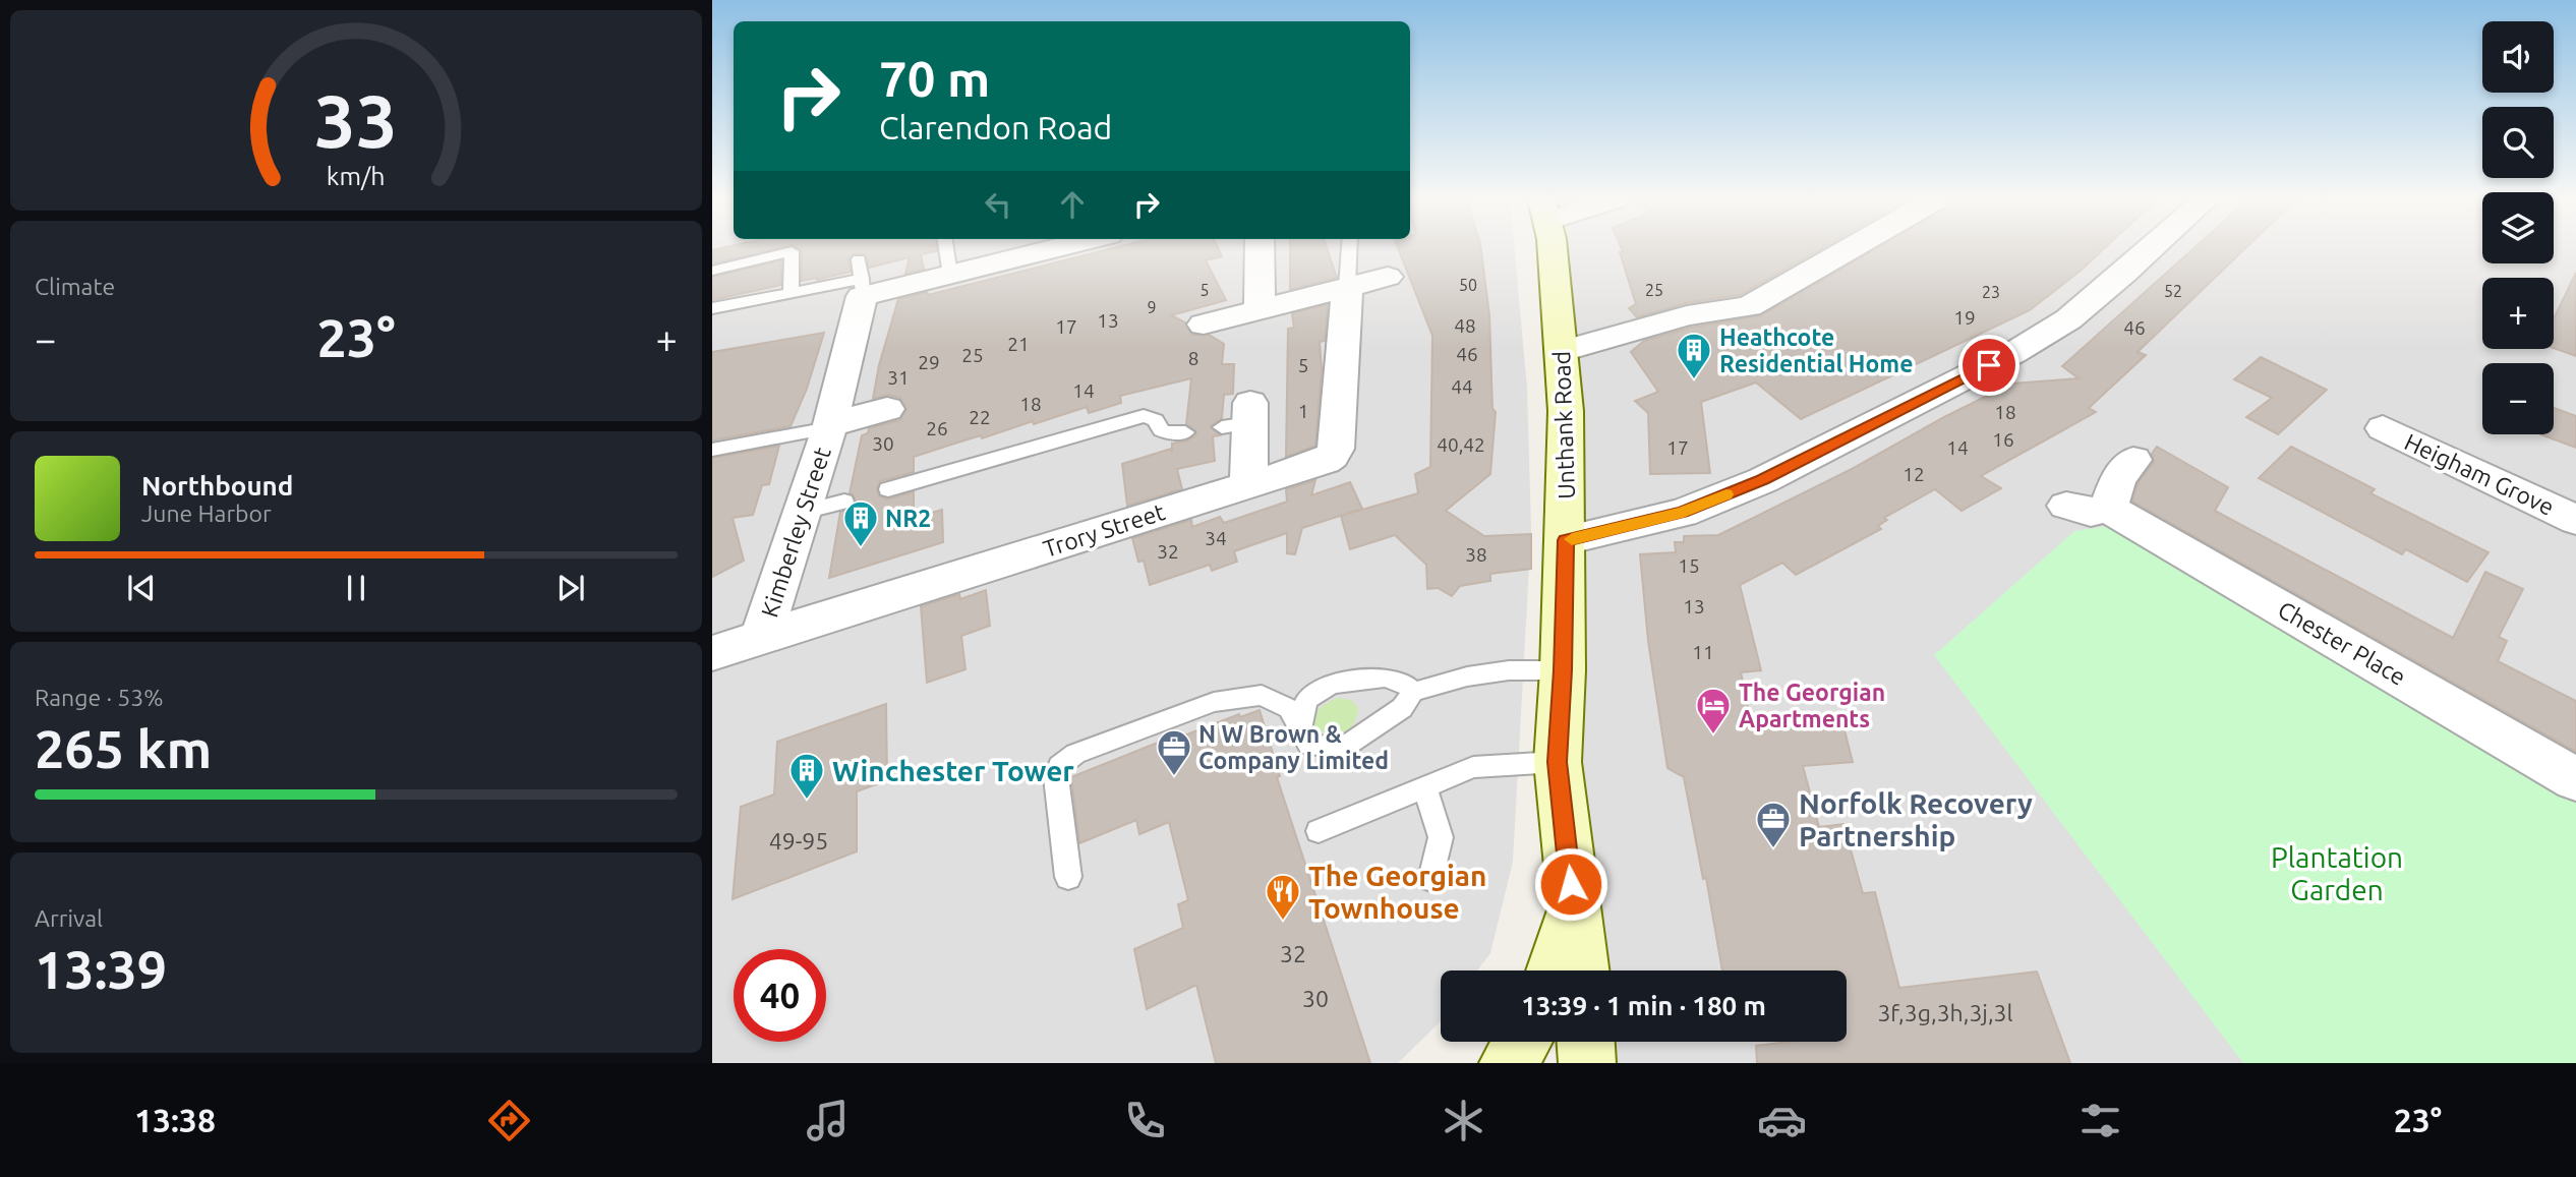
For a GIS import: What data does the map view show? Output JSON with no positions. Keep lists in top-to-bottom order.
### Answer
{
  "streets": {
    "street": [
      "Unthank Road",
      "Heigham Grove",
      "Trory Street",
      "Kimberley Street",
      "Chester Place"
    ]
  },
  "crossings": [
    ["Trory Street", "Kimberley Street"]
  ],
  "parks": ["Plantation Garden"],
  "places": {
    "building": ["Heathcote Residential Home", "NR2", "Winchester Tower"],
    "hotel": ["The Georgian Apartments"],
    "office": ["N W Brown & Company Limited", "Norfolk Recovery Partnership"],
    "restaurant": ["The Georgian Townhouse"]
  },
  "house_numbers": [
    "50",
    "5",
    "25",
    "52",
    "23",
    "9",
    "19",
    "13",
    "48",
    "17",
    "46",
    "21",
    "46",
    "25",
    "8",
    "29",
    "5",
    "31",
    "44",
    "14",
    "18",
    "1",
    "18",
    "22",
    "26",
    "16",
    "30",
    "40,42",
    "17",
    "14",
    "12",
    "34",
    "32",
    "38",
    "15",
    "13",
    "11",
    "49-95",
    "32",
    "30",
    "3f,3g,3h,3j,3l"
  ],
  "page": {
    "map_buttons": ["+", "−"],
    "turn": ["70 m", "Clarendon Road"],
    "tile": [
      "Climate",
      ["Range · 53%", "265 km"],
      ["Arrival", "13:39"]
    ],
    "heat": ["−", "23°", "+"],
    "song": ["Northbound", "June Harbor"],
    "limit": "40",
    "trip": "13:39 · 1 min · 180 m",
    "tabs": ["13:38", "23°"],
    "gauge": ["33", "km/h"]
  }
}
